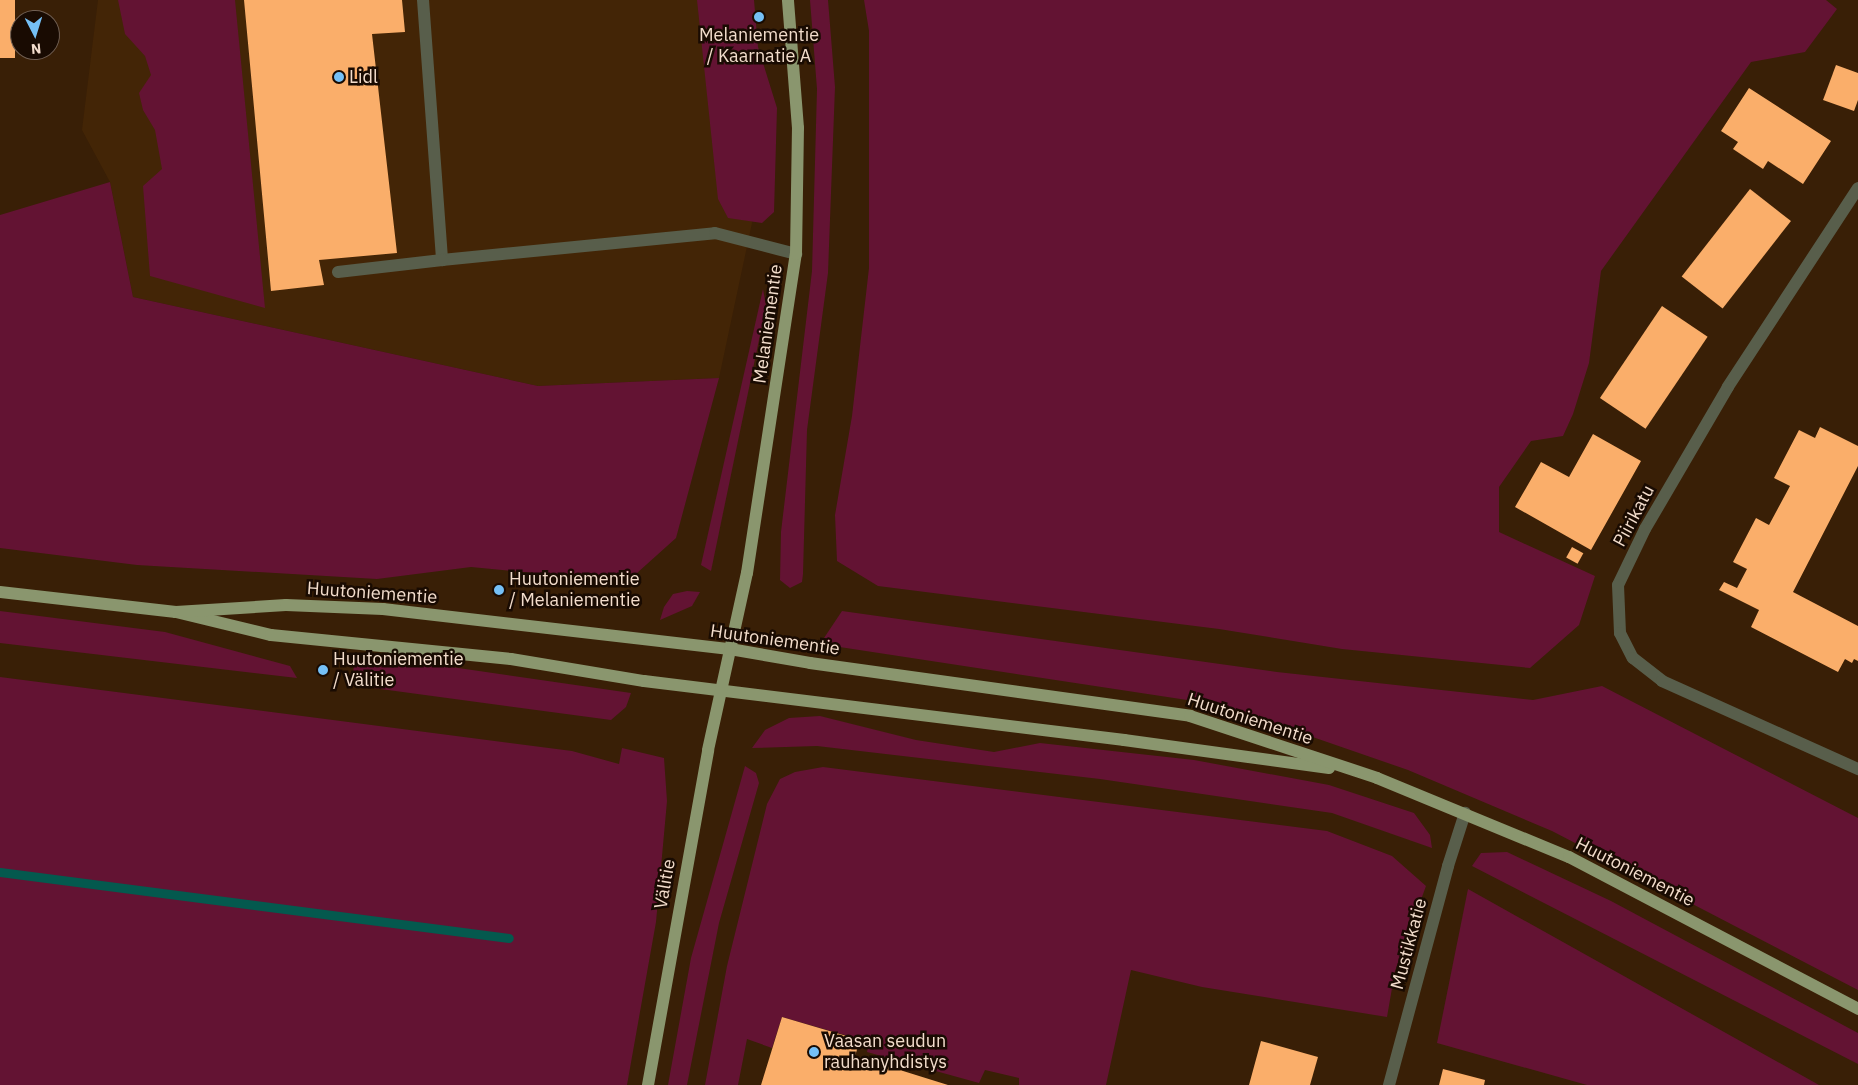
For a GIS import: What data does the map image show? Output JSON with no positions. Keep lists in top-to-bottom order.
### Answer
{
  "streets": {
    "main road": ["Melaniementie", "Huutoniementie", "Välitie"],
    "street": ["Piirikatu", "Mustikkatie"]
  },
  "crossings": [
    ["Melaniementie", "Huutoniementie"],
    ["Melaniementie", "Välitie"],
    ["Huutoniementie", "Välitie"],
    ["Huutoniementie", "Mustikkatie"]
  ],
  "places": [
    "Melaniementie / Kaarnatie A",
    "Lidl",
    "Huutoniementie / Melaniementie",
    "Huutoniementie / Välitie",
    "Vaasan seudun rauhanyhdistys"
  ],
  "north": "bottom"
}
